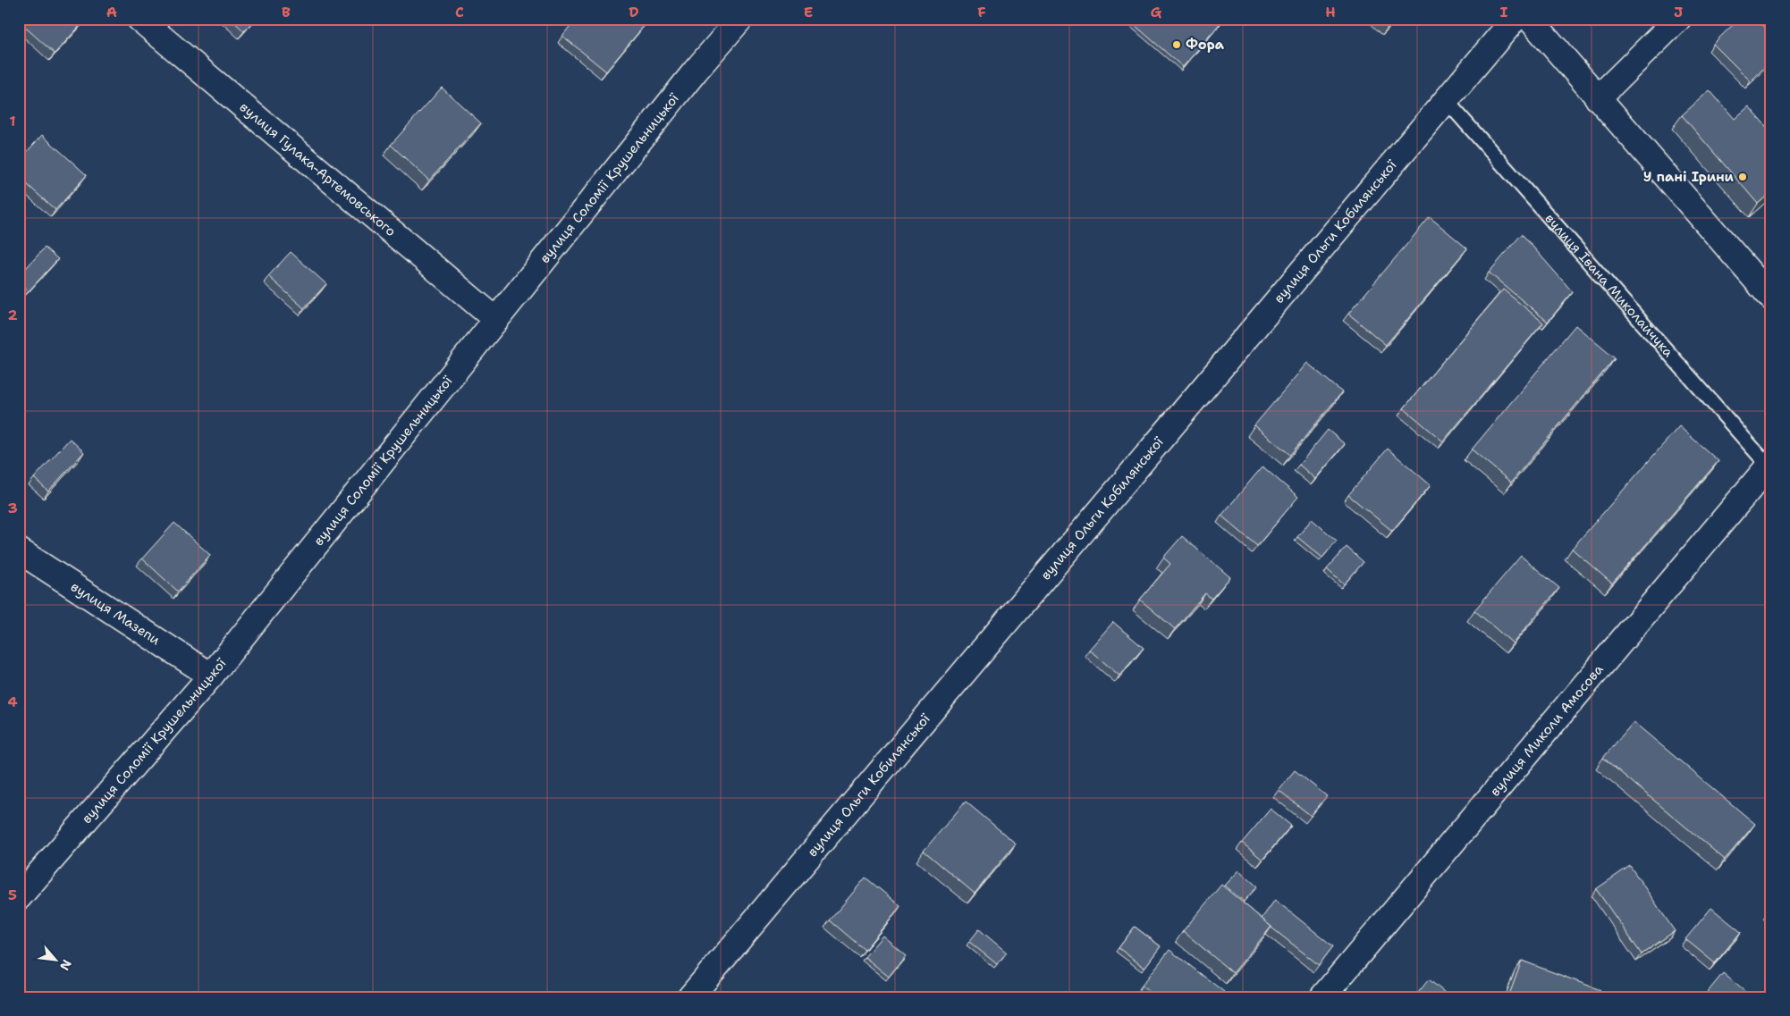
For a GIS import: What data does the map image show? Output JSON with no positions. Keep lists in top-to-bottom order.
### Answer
{
  "streets": {
    "street": [
      "вулиця Гулака-Артемовського",
      "вулиця Соломії Крушельницької",
      "вулиця Ольги Кобилянської",
      "вулиця Мазепи",
      "вулиця Миколи Амосова"
    ],
    "lane": ["вулиця Івана Миколайчука"]
  },
  "crossings": [
    ["вулиця Гулака-Артемовського", "вулиця Соломії Крушельницької"],
    ["вулиця Соломії Крушельницької", "вулиця Мазепи"],
    ["вулиця Ольги Кобилянської", "вулиця Івана Миколайчука"],
    ["вулиця Івана Миколайчука", "вулиця Миколи Амосова"]
  ],
  "places": ["Фора", "У пані Ірини"],
  "north": "bottom right",
  "grid": {
    "columns": [
      "A",
      "B",
      "C",
      "D",
      "E",
      "F",
      "G",
      "H",
      "I",
      "J"
    ],
    "rows": [
      "1",
      "2",
      "3",
      "4",
      "5"
    ]
  }
}
